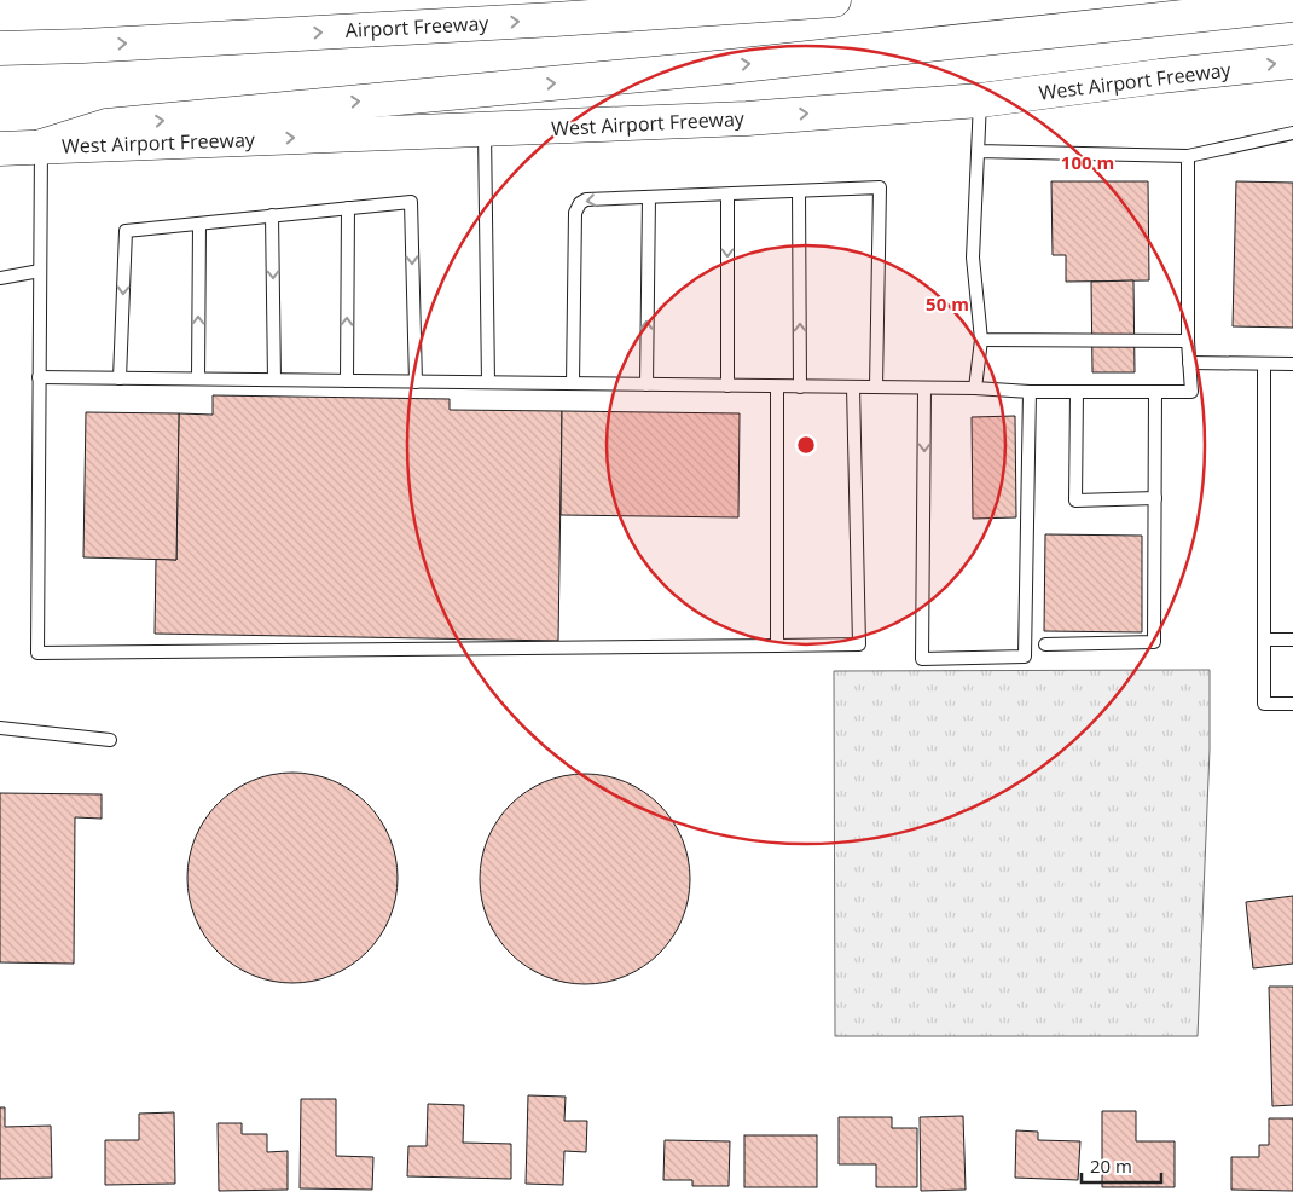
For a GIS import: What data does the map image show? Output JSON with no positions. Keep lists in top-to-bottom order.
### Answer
{
  "streets": {
    "main road": ["Airport Freeway", "West Airport Freeway"]
  },
  "scale_bar": "20 m",
  "rings": ["100 m", "50 m"]
}
